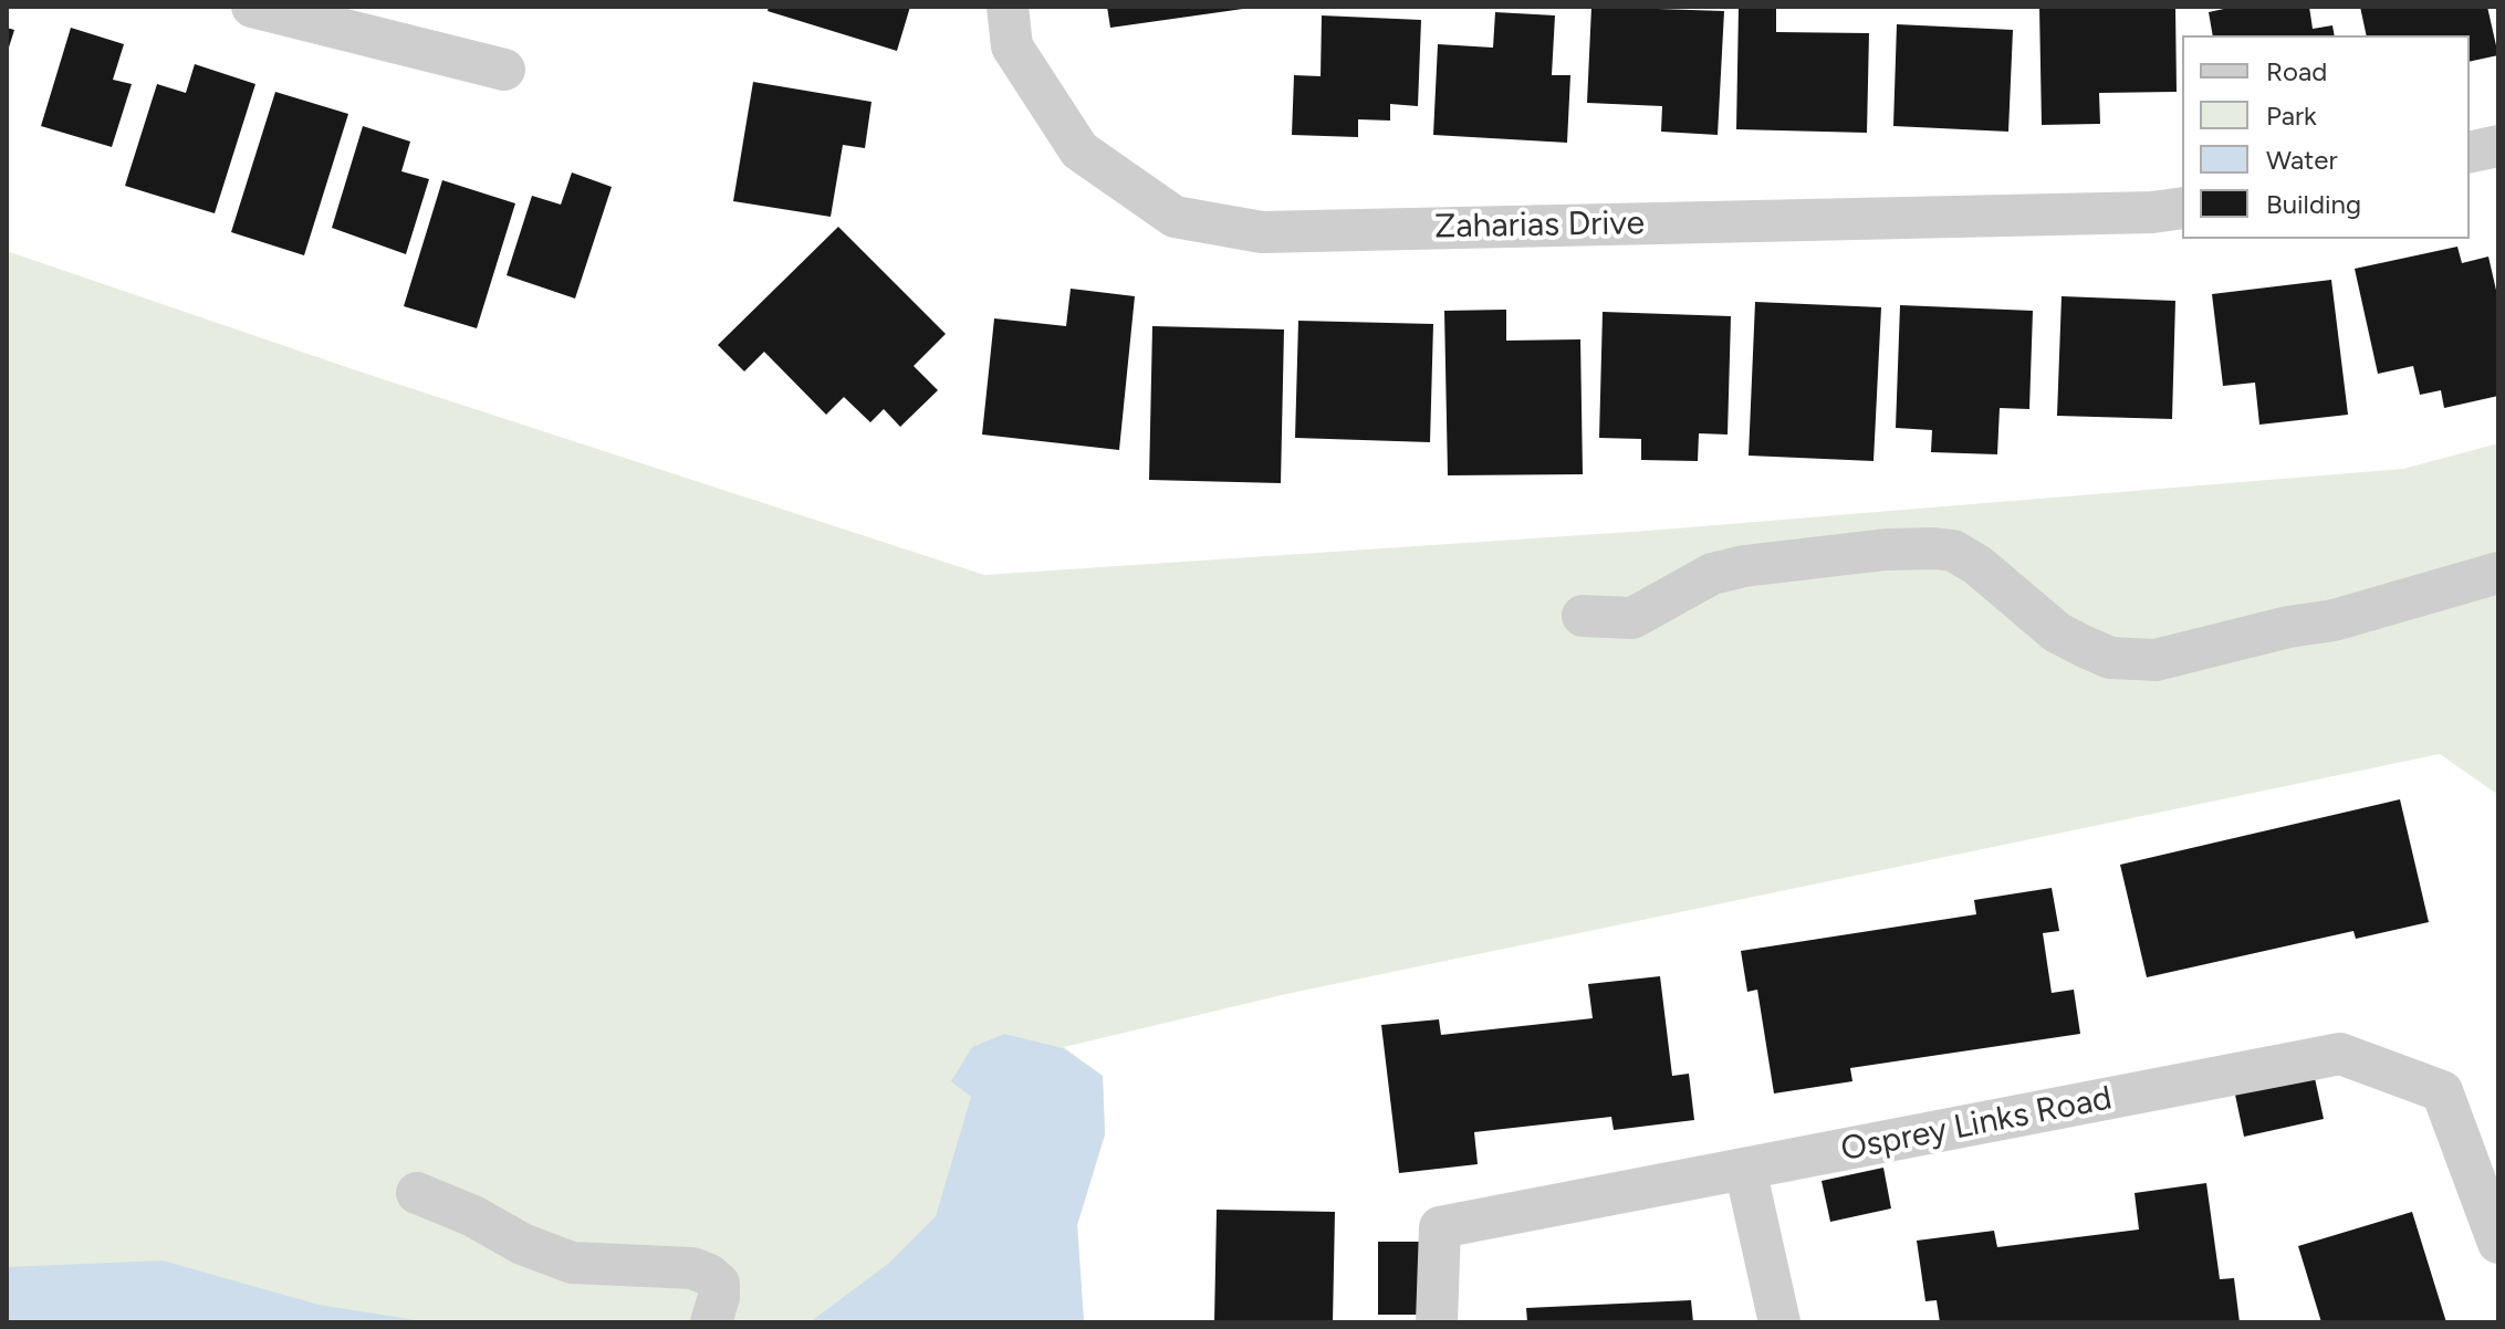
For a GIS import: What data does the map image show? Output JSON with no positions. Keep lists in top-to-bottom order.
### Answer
{
  "streets": {
    "street": ["Zaharias Drive", "Osprey Links Road"]
  },
  "legend": [
    "Road",
    "Park",
    "Water",
    "Building"
  ]
}
